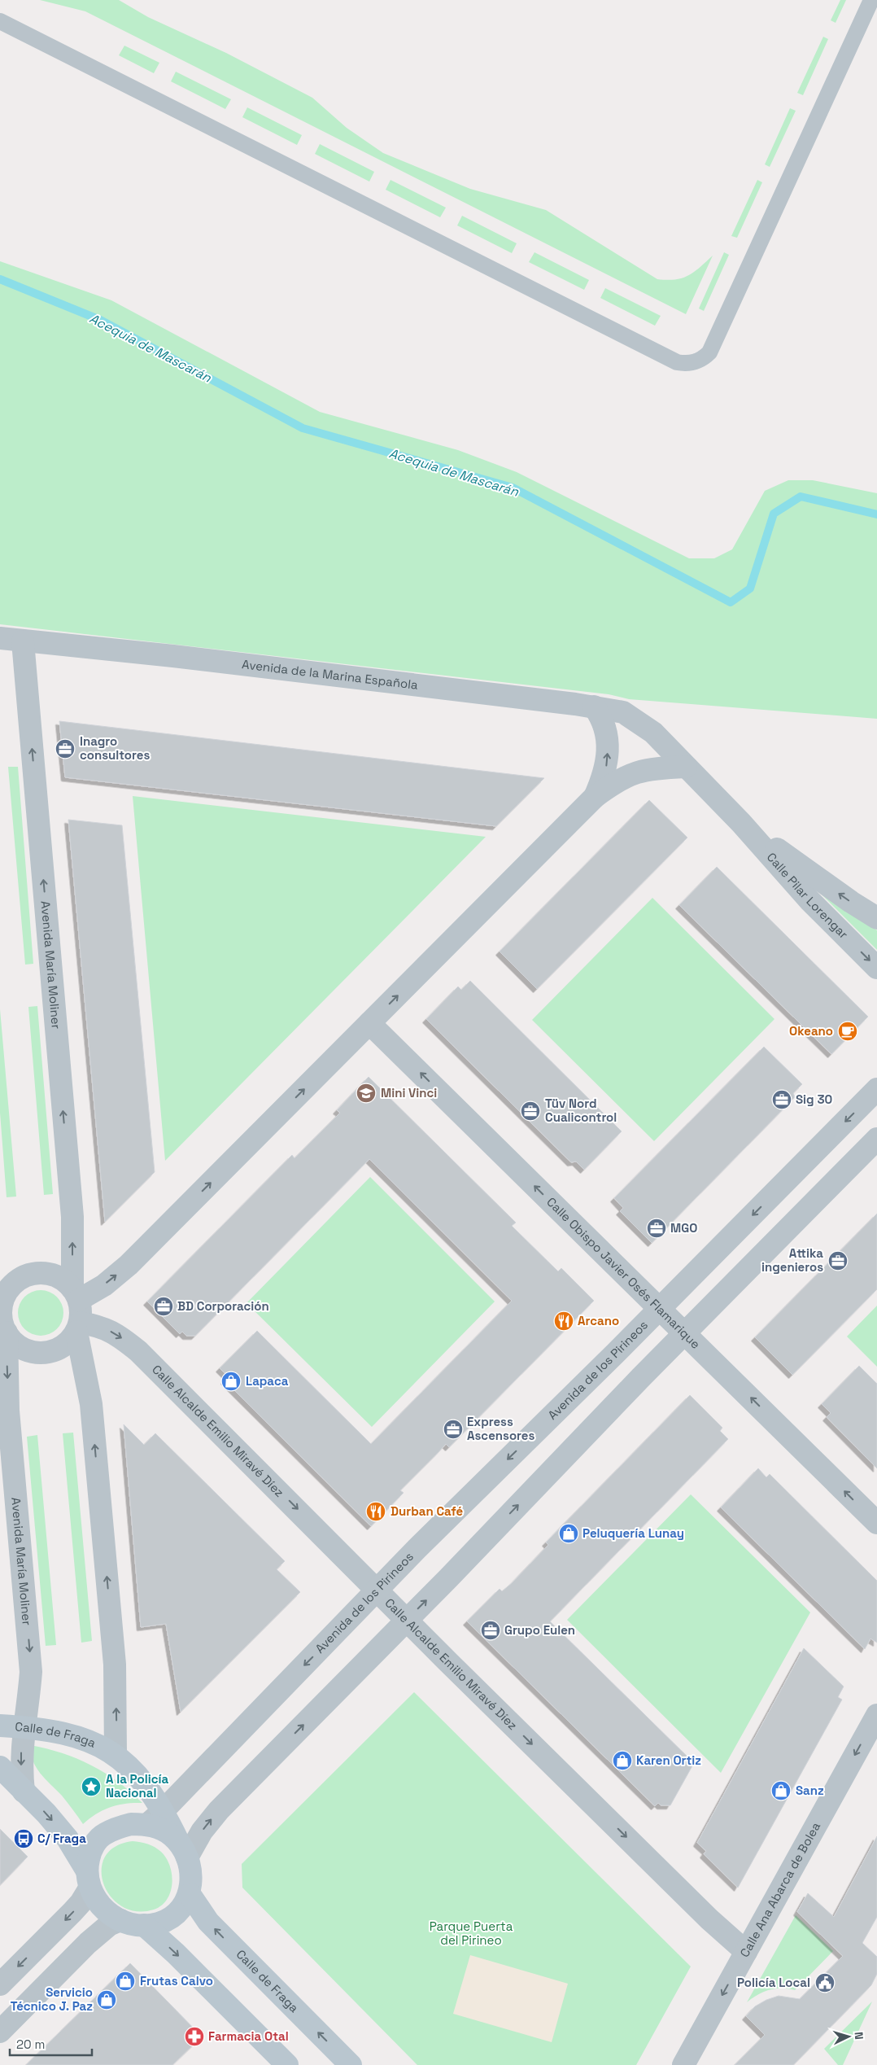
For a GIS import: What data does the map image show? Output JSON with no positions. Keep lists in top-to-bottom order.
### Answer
{
  "streets": {
    "main road": ["Calle de Fraga"],
    "street": [
      "Avenida de la Marina Española",
      "Calle Pilar Lorengar",
      "Avenida María Moliner",
      "Calle Obispo Javier Osés Flamarique",
      "Avenida de los Pirineos",
      "Calle Alcalde Emilio Miravé Díez",
      "Calle Ana Abarca de Bolea"
    ]
  },
  "crossings": [
    ["Avenida de la Marina Española", "Calle Pilar Lorengar"],
    ["Avenida de la Marina Española", "Avenida María Moliner"],
    ["Avenida María Moliner", "Calle Alcalde Emilio Miravé Díez"],
    ["Avenida María Moliner", "Calle de Fraga"],
    ["Calle Obispo Javier Osés Flamarique", "Avenida de los Pirineos"],
    ["Avenida de los Pirineos", "Calle Alcalde Emilio Miravé Díez"],
    ["Avenida de los Pirineos", "Calle de Fraga"],
    ["Calle Alcalde Emilio Miravé Díez", "Calle Ana Abarca de Bolea"]
  ],
  "one_way": ["Calle Obispo Javier Osés Flamarique", "Calle Alcalde Emilio Miravé Díez", "Calle Ana Abarca de Bolea"],
  "water": ["Acequia de Mascarán"],
  "parks": ["Parque Puerta del Pirineo"],
  "places": {
    "office": [
      "Inagro consultores",
      "Sig 30",
      "Tüv Nord Cualicontrol",
      "MGO",
      "Attika ingenieros",
      "BD Corporación",
      "Express Ascensores",
      "Grupo Eulen"
    ],
    "cafe": ["Okeano"],
    "school or university": ["Mini Vinci"],
    "restaurant": ["Arcano", "Durban Café"],
    "shop": [
      "Lapaca",
      "Peluquería Lunay",
      "Karen Ortiz",
      "Sanz",
      "Frutas Calvo",
      "Servicio Técnico J. Paz"
    ],
    "place": ["A la Policía Nacional"],
    "bus stop": ["C/ Fraga"],
    "public building": ["Policía Local"],
    "pharmacy": ["Farmacia Otal"]
  },
  "scale_bar": "20 m",
  "north": "right"
}
